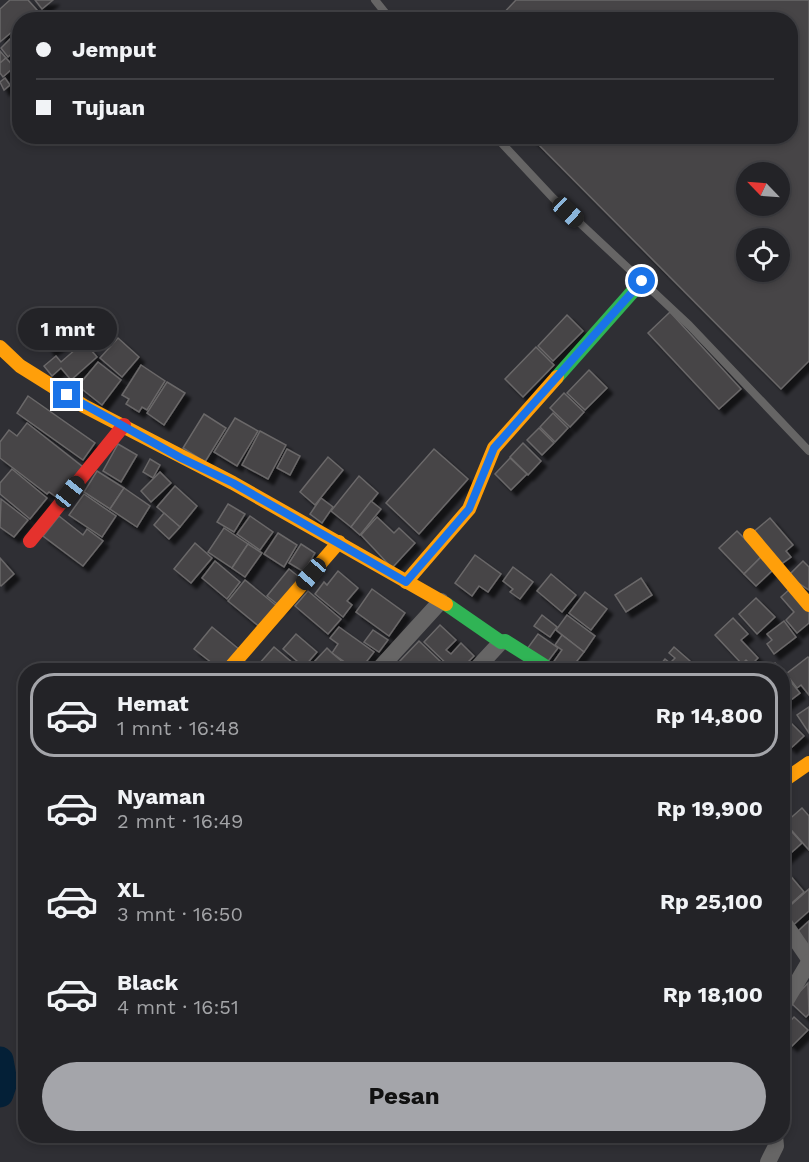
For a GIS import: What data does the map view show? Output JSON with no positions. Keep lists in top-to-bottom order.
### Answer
{
  "north": "top left",
  "page": {
    "banner": ["Jemput", "Tujuan"],
    "bubble": "1 mnt",
    "list": [
      {
        "name": "Hemat",
        "note": "1 mnt · 16:48",
        "value": "Rp 14,800"
      },
      {
        "name": "Nyaman",
        "note": "2 mnt · 16:49",
        "value": "Rp 19,900"
      },
      {
        "name": "XL",
        "note": "3 mnt · 16:50",
        "value": "Rp 25,100"
      },
      {
        "name": "Black",
        "note": "4 mnt · 16:51",
        "value": "Rp 18,100"
      }
    ],
    "buttons": "Pesan"
  }
}
